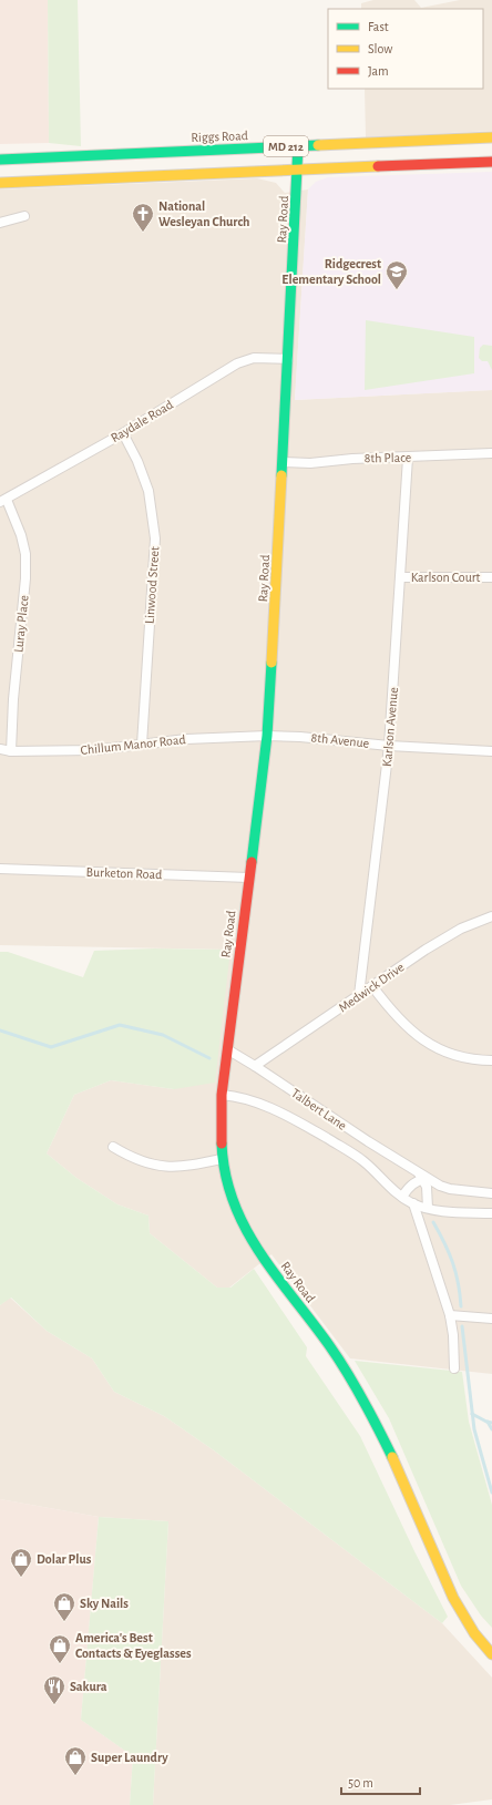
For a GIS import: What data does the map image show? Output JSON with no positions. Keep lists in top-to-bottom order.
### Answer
{
  "streets": {
    "street": [
      "Riggs Road",
      "MD 212",
      "Ray Road",
      "Raydale Road",
      "8th Place",
      "Karlson Court",
      "Linwood Street",
      "Luray Place",
      "Karlson Avenue",
      "8th Avenue",
      "Chillum Manor Road",
      "Burketon Road",
      "Medwick Drive",
      "Talbert Lane"
    ]
  },
  "crossings": [
    ["Riggs Road", "Ray Road"],
    ["MD 212", "Ray Road"],
    ["Ray Road", "Raydale Road"],
    ["Ray Road", "8th Place"],
    ["Ray Road", "8th Avenue"],
    ["Ray Road", "Chillum Manor Road"],
    ["Ray Road", "Burketon Road"],
    ["Ray Road", "Talbert Lane"],
    ["Raydale Road", "Linwood Street"],
    ["Raydale Road", "Luray Place"],
    ["8th Place", "Karlson Avenue"],
    ["Karlson Court", "Karlson Avenue"],
    ["Linwood Street", "Chillum Manor Road"],
    ["Luray Place", "Chillum Manor Road"],
    ["Karlson Avenue", "8th Avenue"],
    ["Karlson Avenue", "Medwick Drive"],
    ["8th Avenue", "Chillum Manor Road"],
    ["Medwick Drive", "Talbert Lane"]
  ],
  "places": {
    "church": ["National Wesleyan Church"],
    "school or university": ["Ridgecrest Elementary School"],
    "shop": [
      "Dolar Plus",
      "Sky Nails",
      "America's Best Contacts & Eyeglasses",
      "Super Laundry"
    ],
    "restaurant": ["Sakura"]
  },
  "legend": ["Fast", "Slow", "Jam"],
  "scale_bar": "50 m"
}
